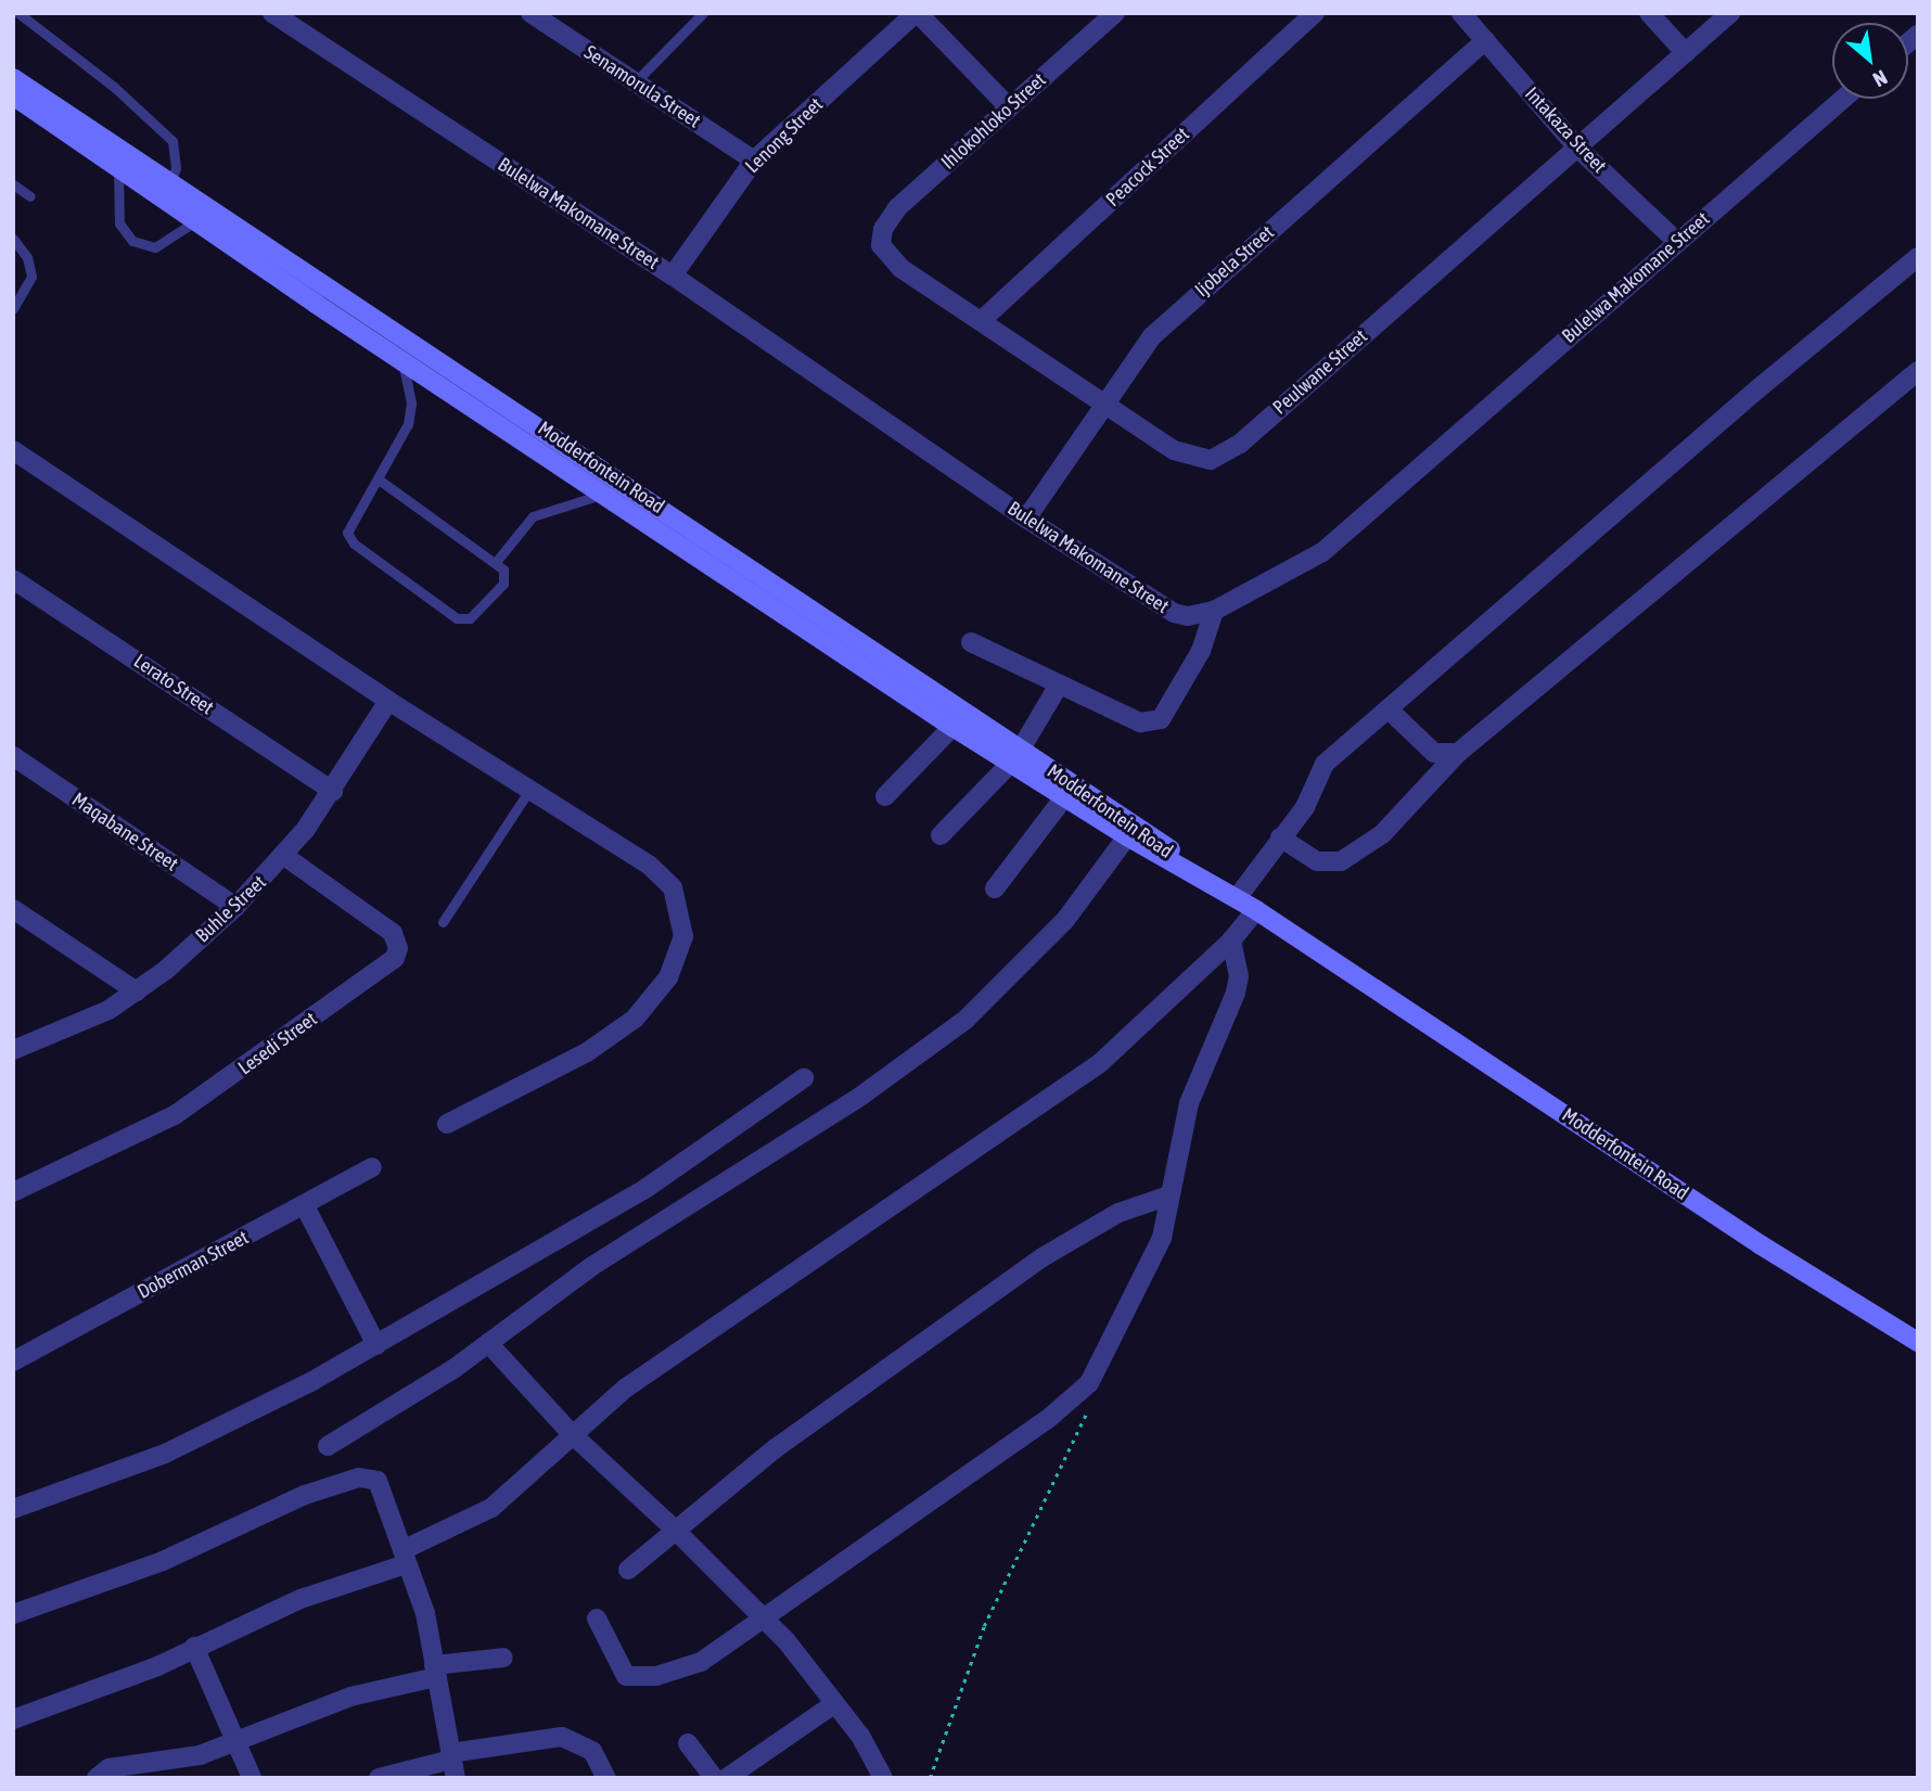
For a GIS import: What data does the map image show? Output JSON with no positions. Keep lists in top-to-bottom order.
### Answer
{
  "streets": {
    "main road": ["Modderfontein Road"],
    "street": [
      "Senamorula Street",
      "Ihlokohloko Street",
      "Intakaza Street",
      "Lenong Street",
      "Peacock Street",
      "Bulelwa Makomane Street",
      "Ijobela Street",
      "Peulwane Street",
      "Lerato Street",
      "Maqabane Street",
      "Buhle Street",
      "Lesedi Street",
      "Doberman Street"
    ]
  },
  "crossings": [
    ["Senamorula Street", "Lenong Street"],
    ["Ihlokohloko Street", "Peulwane Street"],
    ["Intakaza Street", "Bulelwa Makomane Street"],
    ["Intakaza Street", "Ijobela Street"],
    ["Intakaza Street", "Peulwane Street"],
    ["Lenong Street", "Bulelwa Makomane Street"],
    ["Peacock Street", "Peulwane Street"],
    ["Bulelwa Makomane Street", "Ijobela Street"],
    ["Ijobela Street", "Peulwane Street"],
    ["Lerato Street", "Buhle Street"],
    ["Maqabane Street", "Buhle Street"],
    ["Buhle Street", "Lesedi Street"]
  ],
  "north": "bottom right"
}
